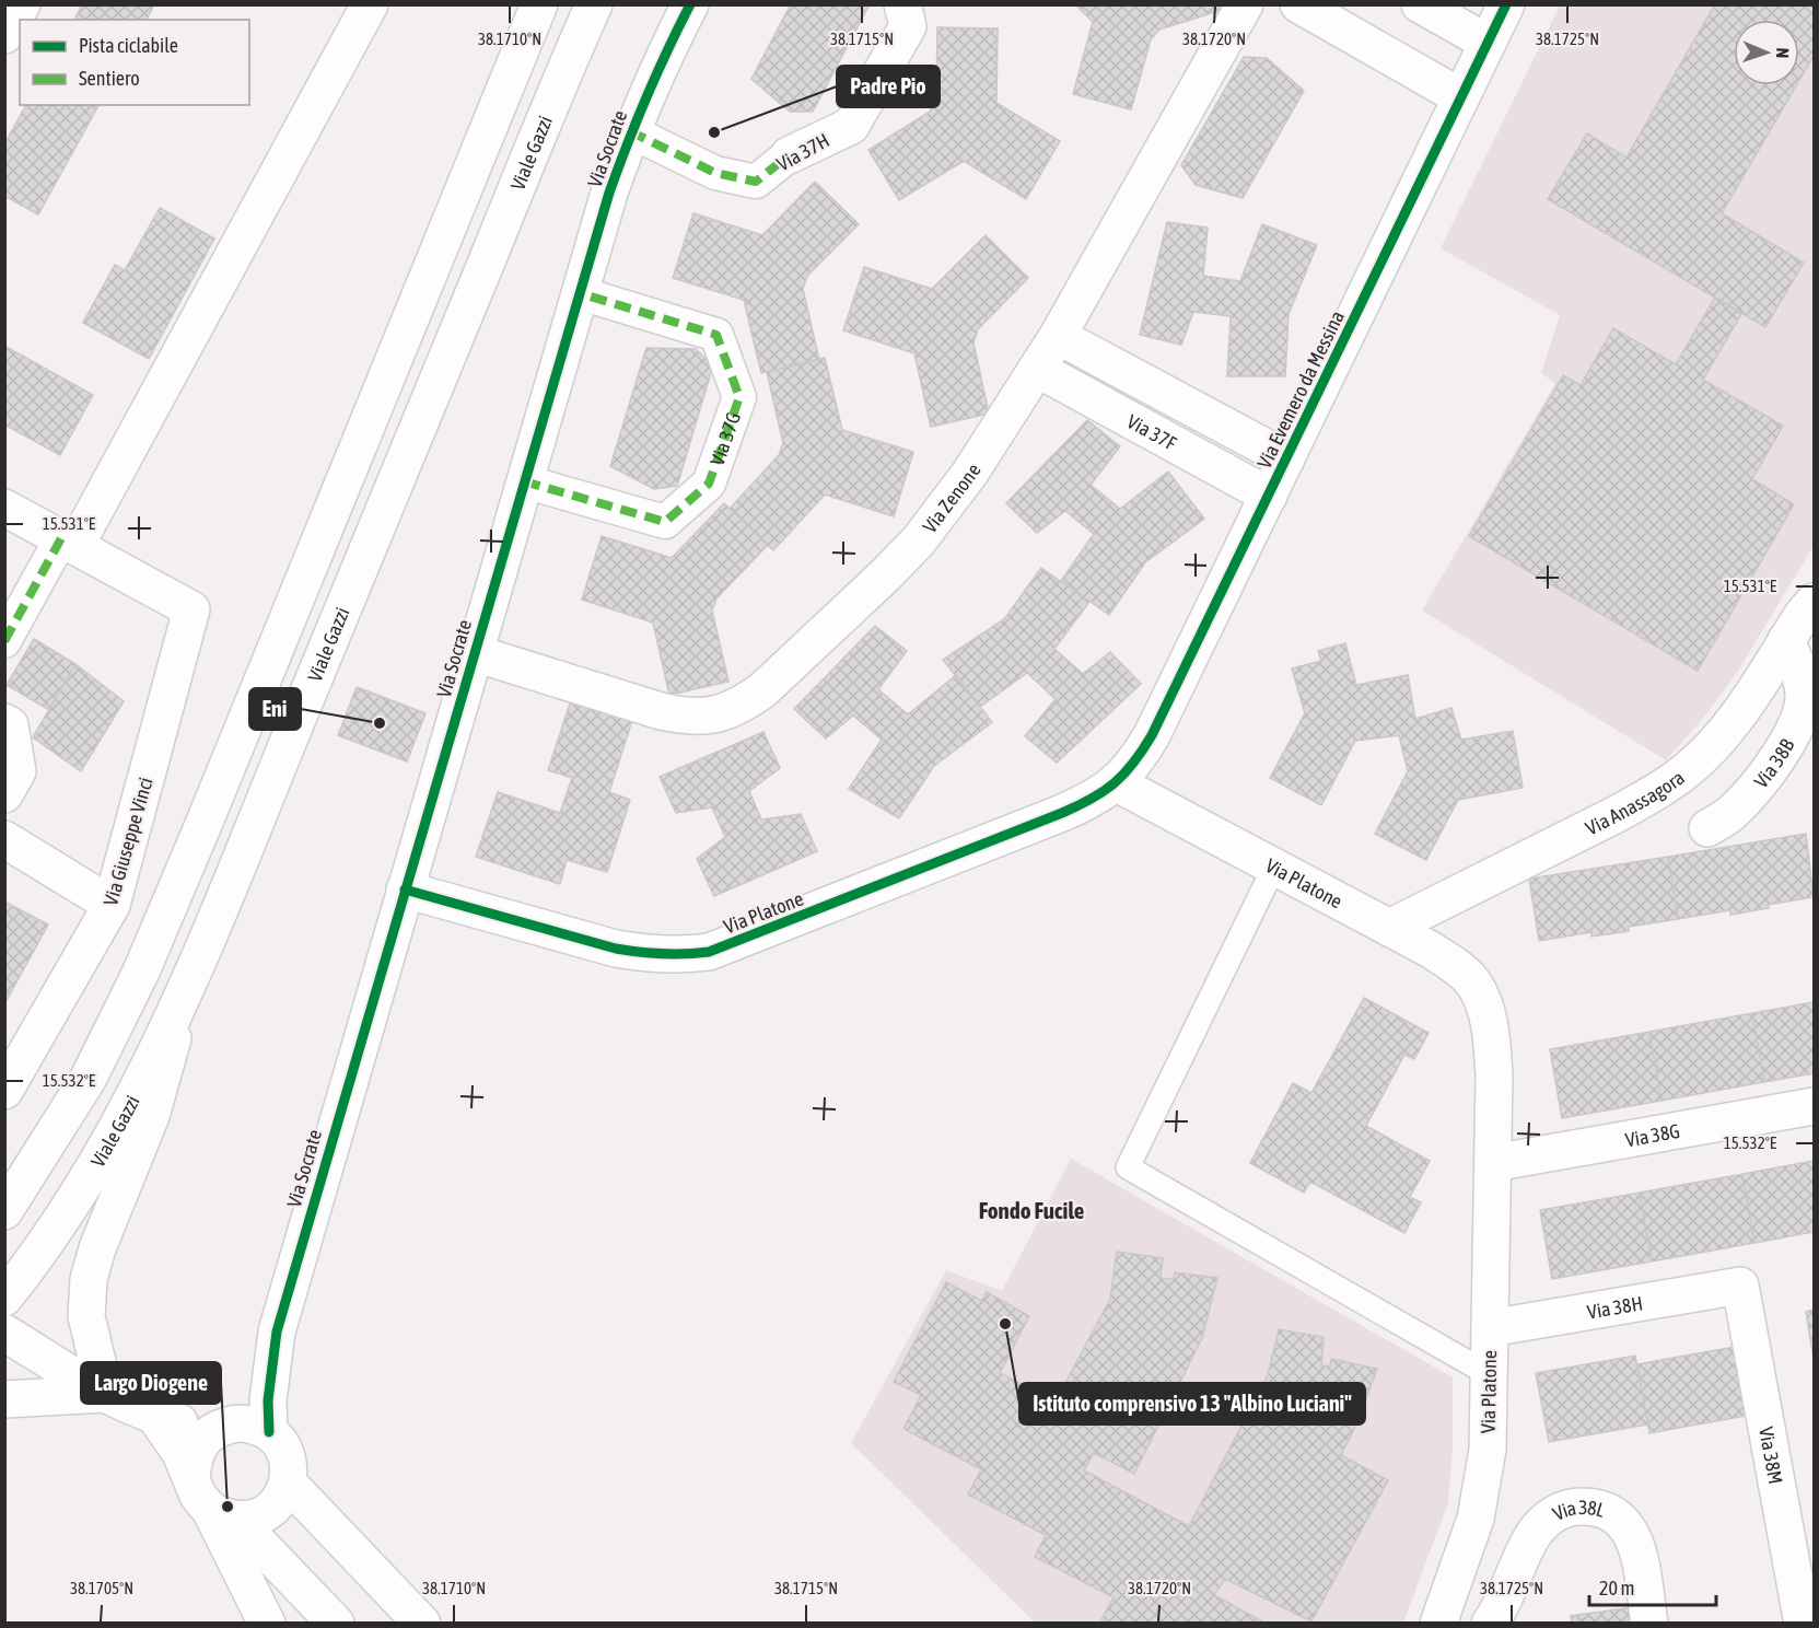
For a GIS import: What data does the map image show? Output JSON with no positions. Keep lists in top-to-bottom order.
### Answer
{
  "streets": {
    "street": [
      "Via Socrate",
      "Via 37H",
      "Viale Gazzi",
      "Via Evemero da Messina",
      "Via 37F",
      "Via 37G",
      "Via Zenone",
      "Via 38B",
      "Via Anassagora",
      "Via Giuseppe Vinci",
      "Via Platone",
      "Via 38G",
      "Via 38H",
      "Via 38M",
      "Via 38L"
    ]
  },
  "crossings": [
    ["Via Socrate", "Via 37H"],
    ["Via Socrate", "Via 37G"],
    ["Via Socrate", "Via Zenone"],
    ["Via Socrate", "Via Platone"],
    ["Via Evemero da Messina", "Via 37F"],
    ["Via Evemero da Messina", "Via Platone"],
    ["Via 37F", "Via Zenone"],
    ["Via 38B", "Via Anassagora"],
    ["Via Anassagora", "Via Platone"],
    ["Via Platone", "Via 38G"],
    ["Via Platone", "Via 38H"],
    ["Via 38H", "Via 38M"]
  ],
  "districts": ["Fondo Fucile"],
  "places": [
    "Padre Pio",
    "Eni",
    "Istituto comprensivo 13 \"Albino Luciani\"",
    "Largo Diogene"
  ],
  "legend": ["Pista ciclabile", "Sentiero"],
  "scale_bar": "20 m",
  "north": "right",
  "coordinates": [
    "38.1710°N",
    "38.1715°N",
    "38.1720°N",
    "38.1725°N",
    "15.531°E",
    "15.532°E",
    "38.1705°N"
  ]
}
